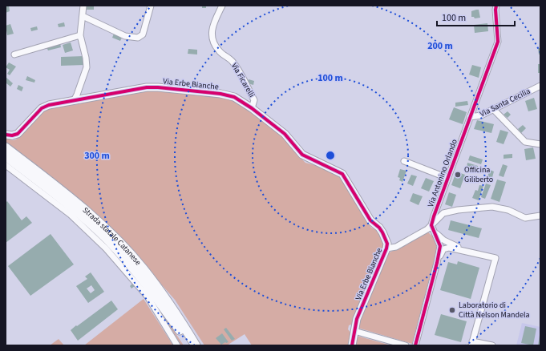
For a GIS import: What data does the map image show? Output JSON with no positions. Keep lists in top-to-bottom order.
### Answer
{
  "streets": {
    "main road": ["Strada statale Catanese"],
    "street": [
      "Via Ficarelli",
      "Via Erbe Bianche",
      "Via Santa Cecilia",
      "Via Antonino Orlando"
    ]
  },
  "crossings": [
    ["Via Ficarelli", "Via Erbe Bianche"],
    ["Via Santa Cecilia", "Via Antonino Orlando"]
  ],
  "places": ["Officina Giliberto", "Laboratorio di Città Nelson Mandela"],
  "scale_bar": "100 m",
  "rings": ["200 m", "100 m", "300 m"]
}
